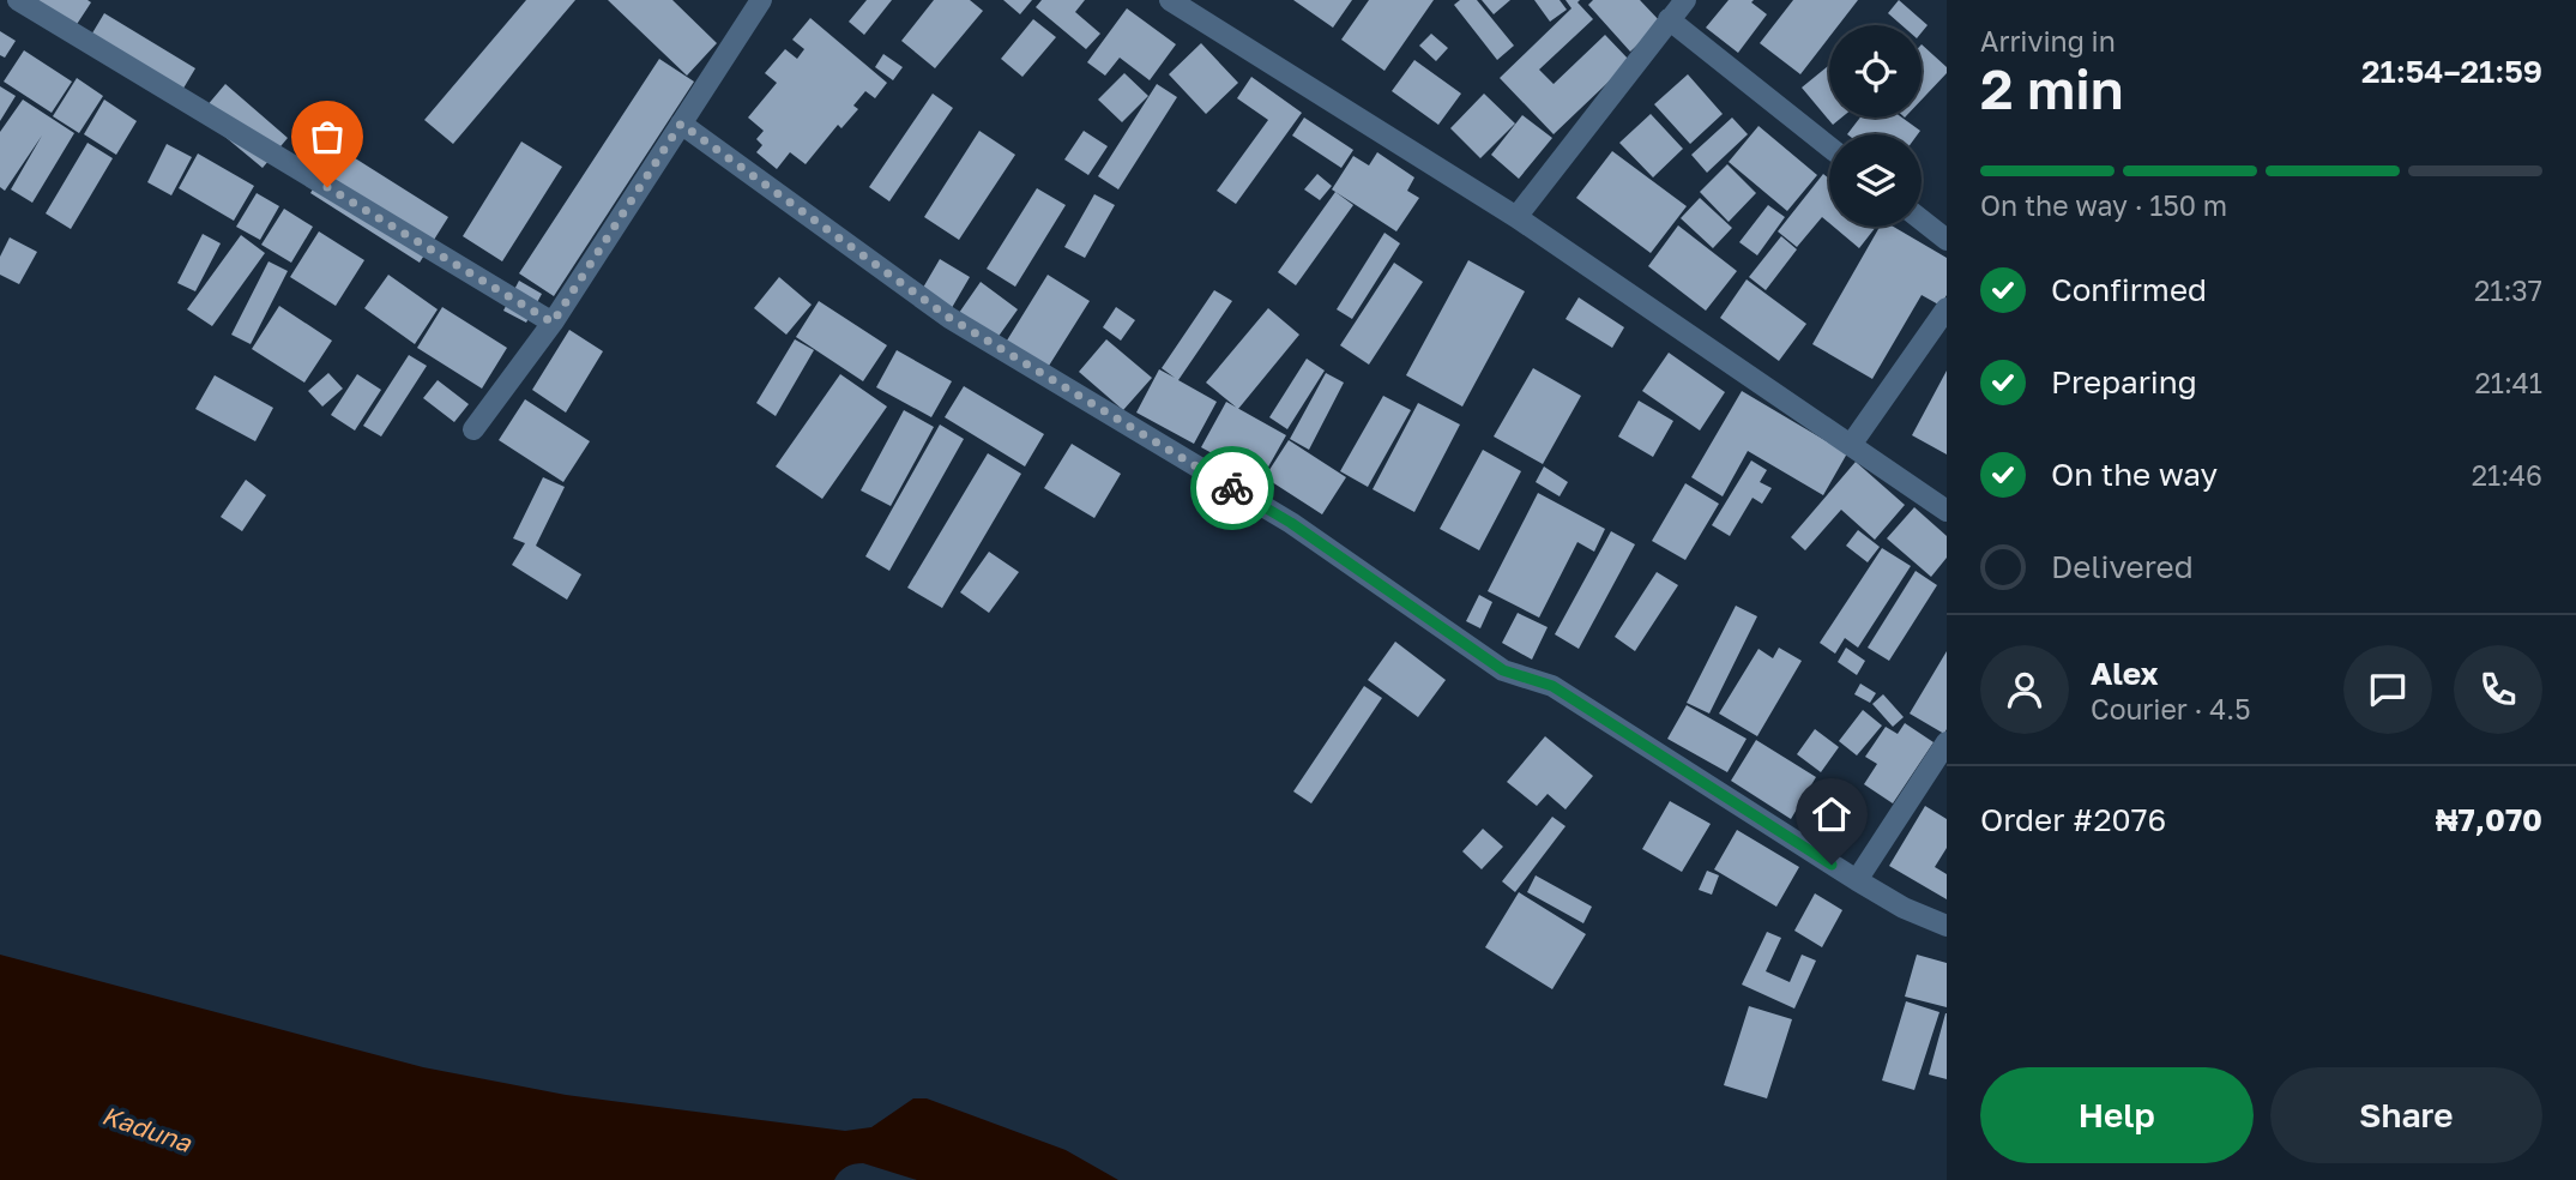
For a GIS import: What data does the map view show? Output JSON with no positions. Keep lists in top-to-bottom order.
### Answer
{
  "water": ["Kaduna"],
  "page": {
    "heading": ["2 min", "Arriving in", "21:54–21:59"],
    "panel": [
      "Alex",
      "Courier · 4.5",
      "Order #2076",
      "₦7,070"
    ],
    "bar": "On the way · 150 m",
    "list": [
      ["Confirmed", "21:37"],
      ["Preparing", "21:41"],
      ["On the way", "21:46"],
      "Delivered"
    ],
    "buttons": ["Help", "Share"]
  }
}
